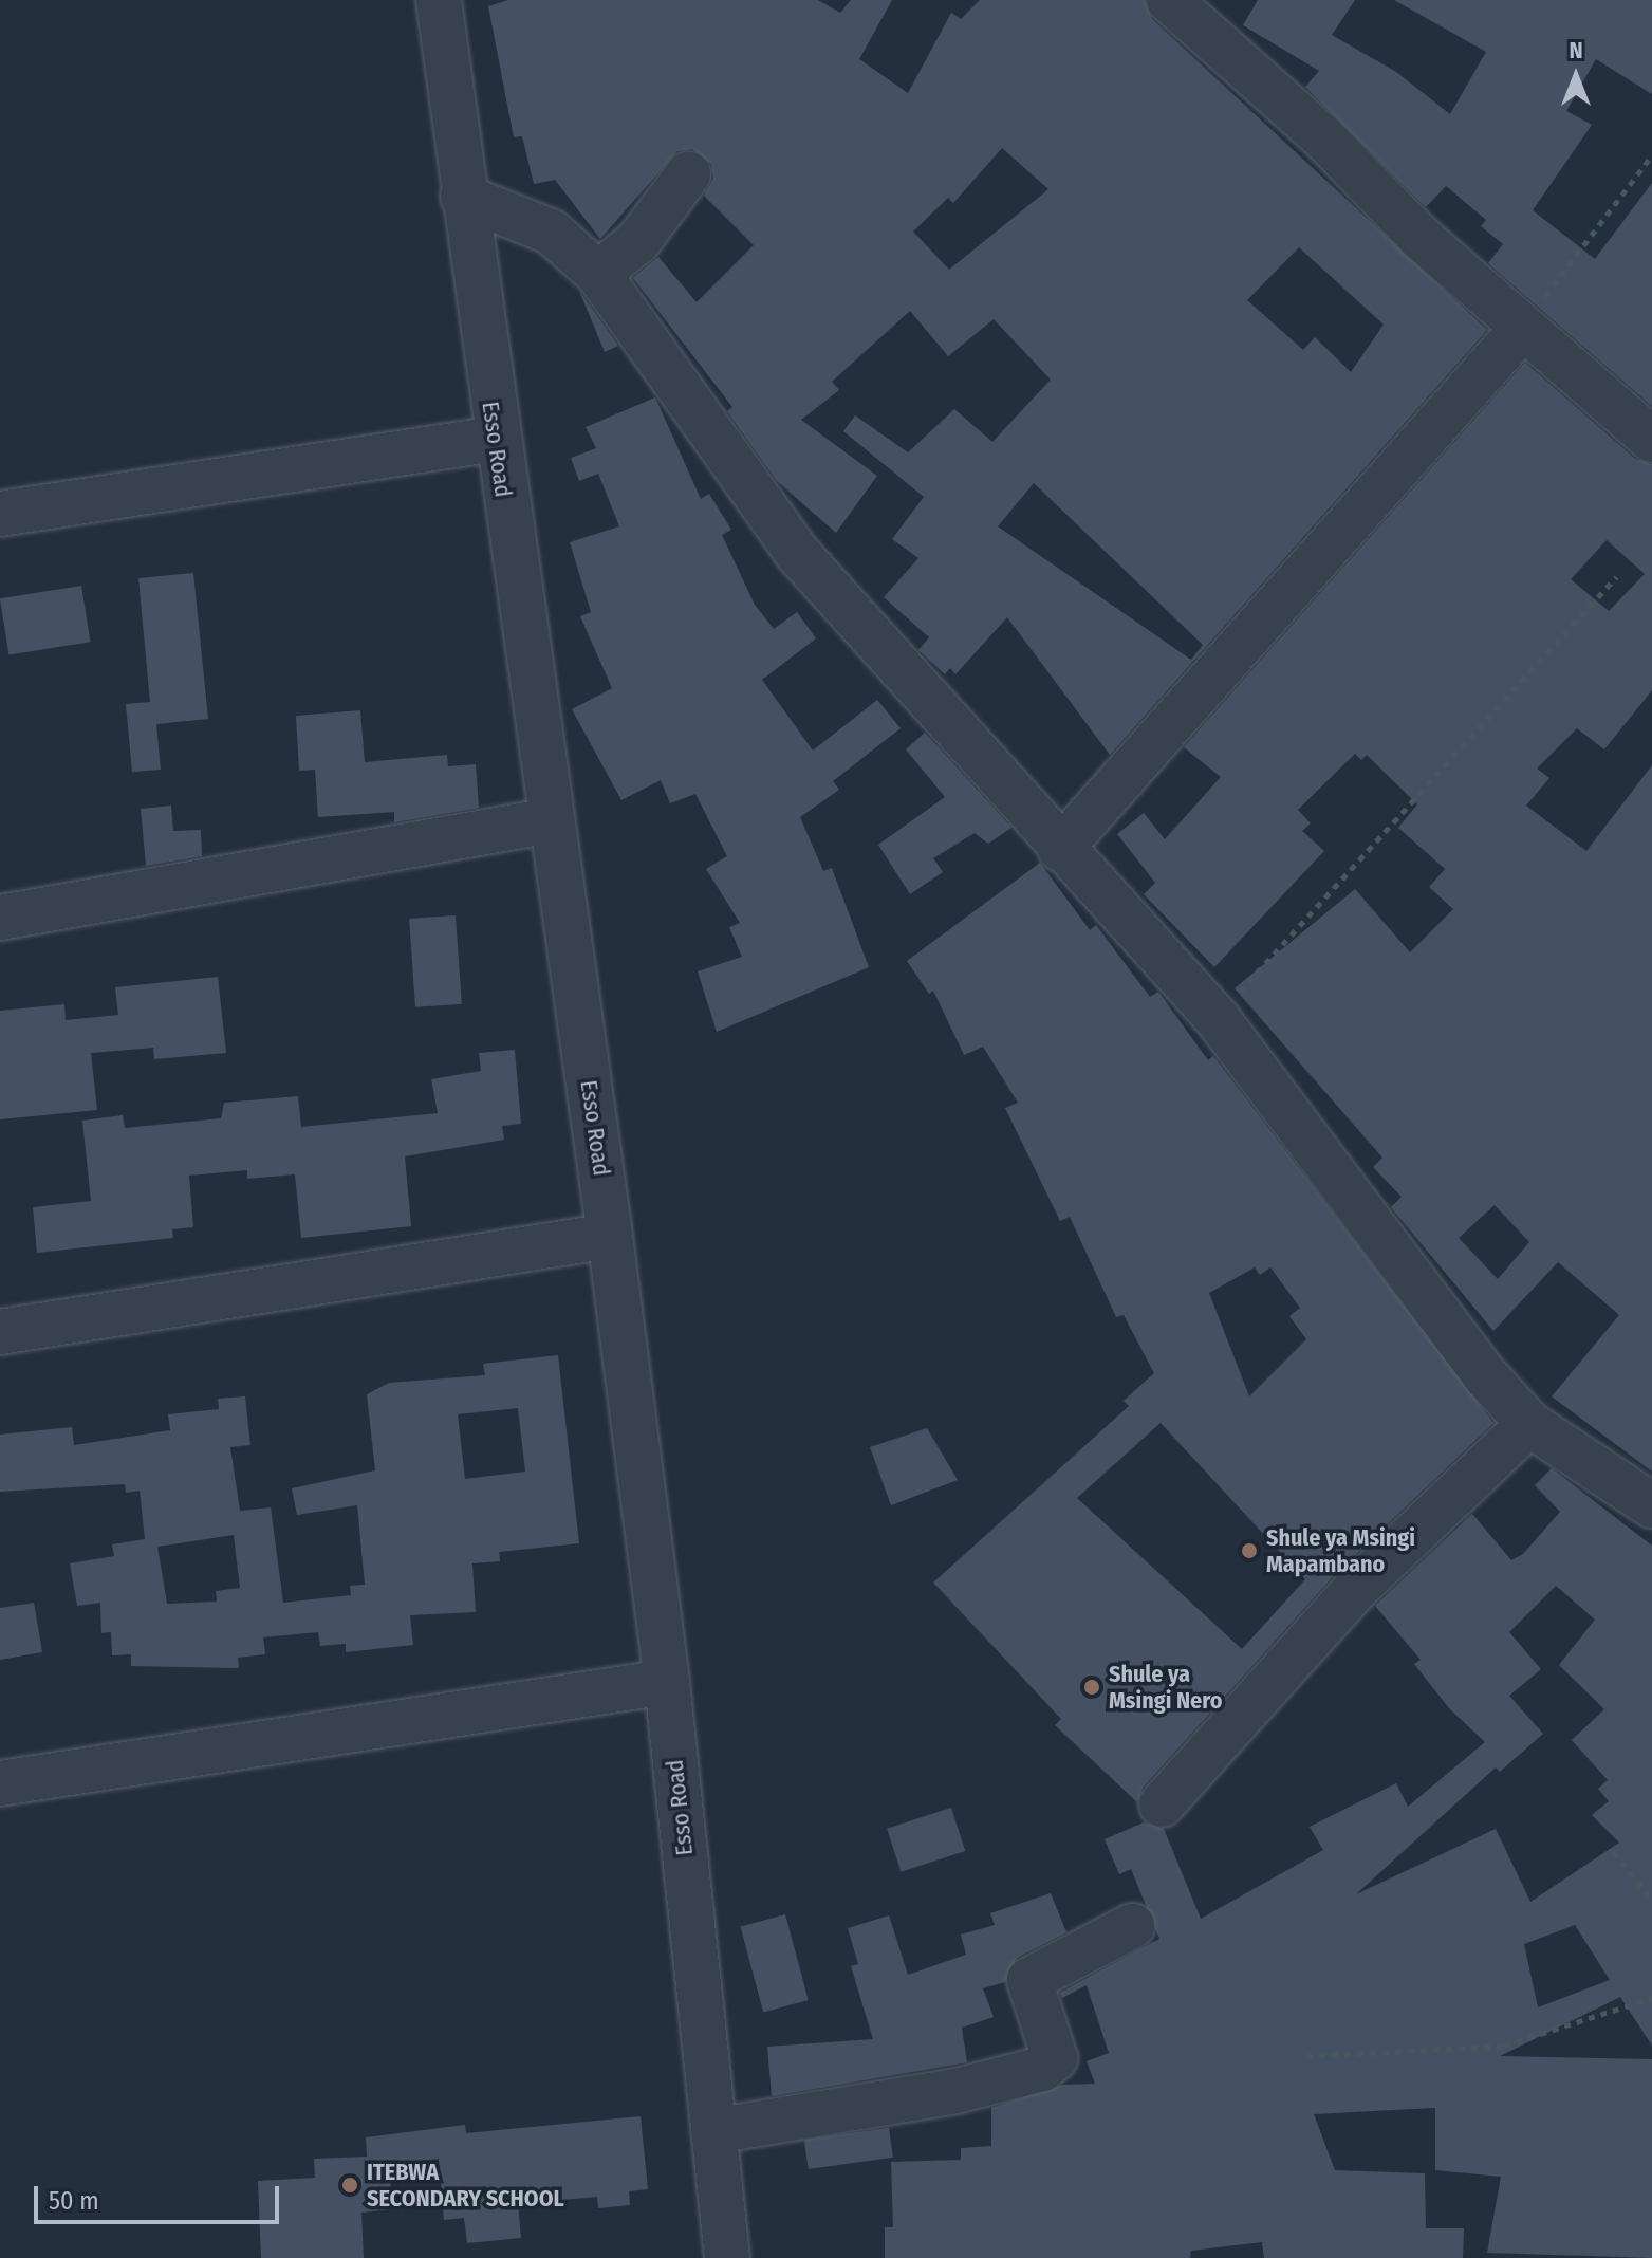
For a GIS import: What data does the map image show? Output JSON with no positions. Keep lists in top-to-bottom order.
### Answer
{
  "streets": {
    "street": ["Esso Road"]
  },
  "places": ["Shule ya Msingi Mapambano", "Shule ya Msingi Nero", "ITEBWA SECONDARY SCHOOL"],
  "scale_bar": "50 m",
  "north": "top"
}
